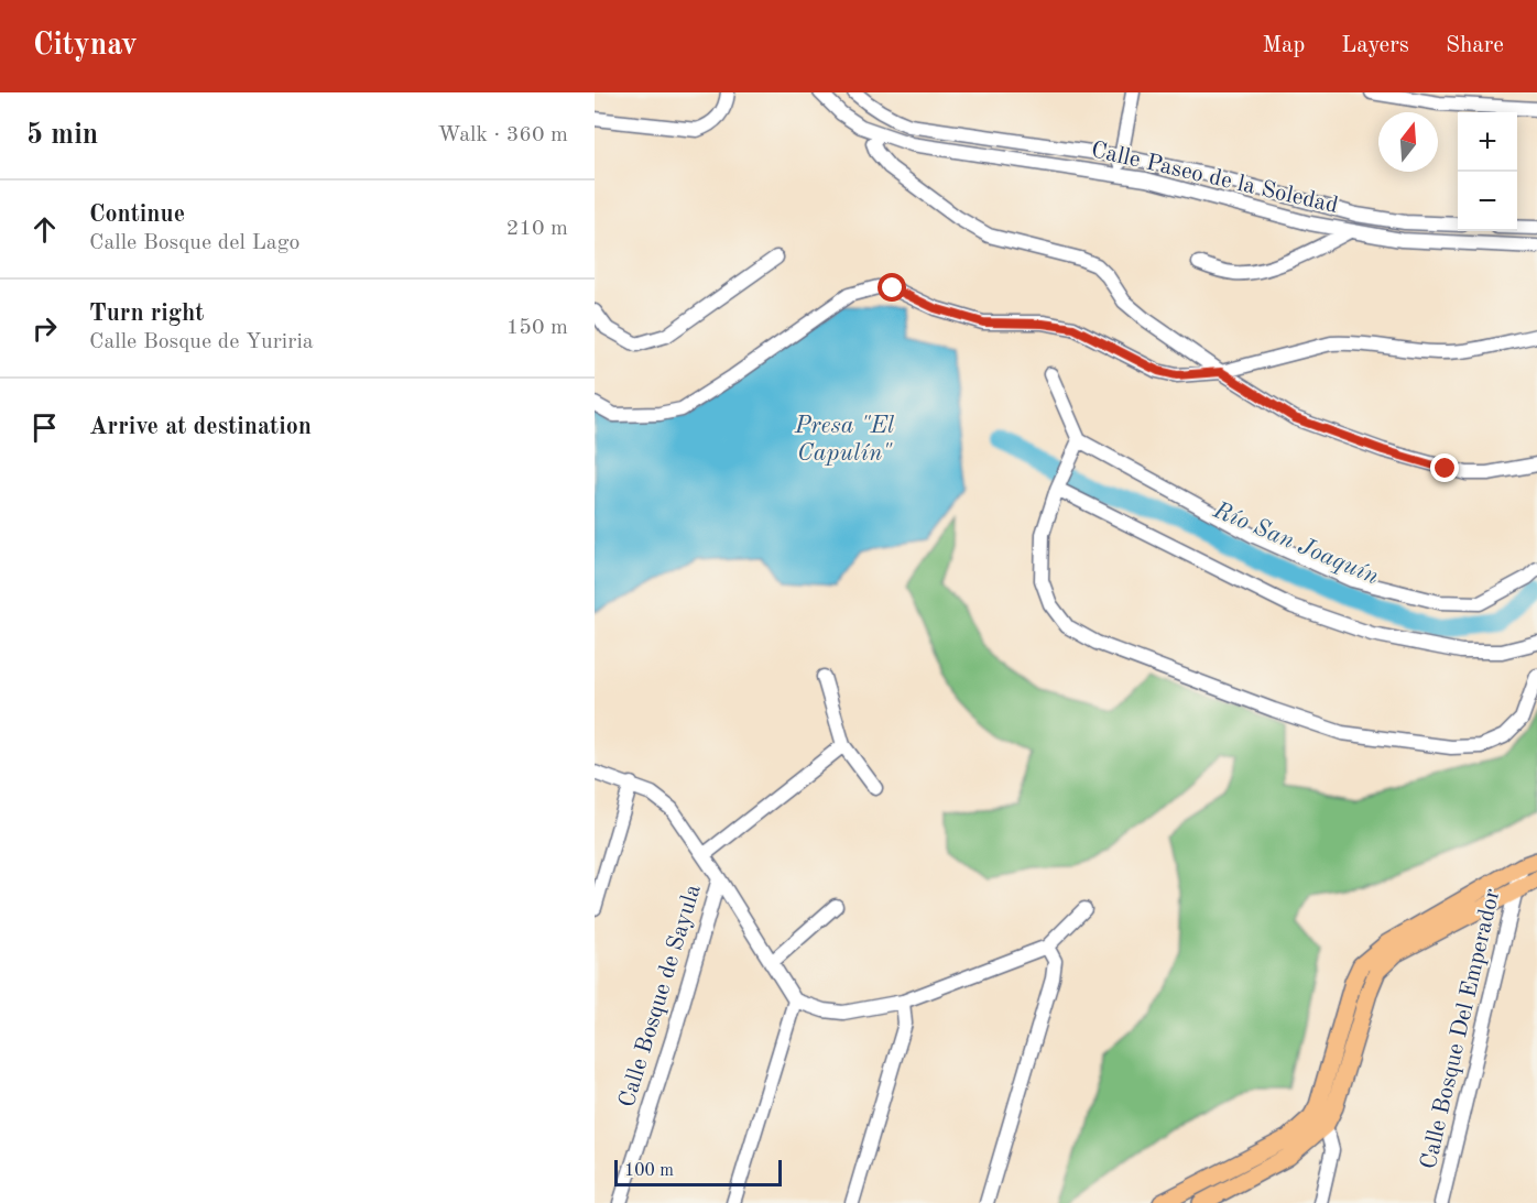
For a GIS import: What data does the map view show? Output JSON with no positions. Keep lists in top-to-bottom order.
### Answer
{
  "streets": {
    "street": ["Calle Paseo de la Soledad", "Calle Bosque de Sayula", "Calle Bosque Del Emperador"]
  },
  "water": ["Presa \"El Capulín\"", "Río San Joaquín"],
  "scale_bar": "100 m",
  "north": "top",
  "page": {
    "header": "Citynav",
    "nav": ["Map", "Layers", "Share"],
    "heading": ["5 min", "Walk · 360 m"],
    "map_buttons": ["+", "−"],
    "list": [
      ["Continue", "Calle Bosque del Lago", "210 m"],
      ["Turn right", "Calle Bosque de Yuriria", "150 m"],
      "Arrive at destination"
    ],
    "scale": "100 m"
  }
}
